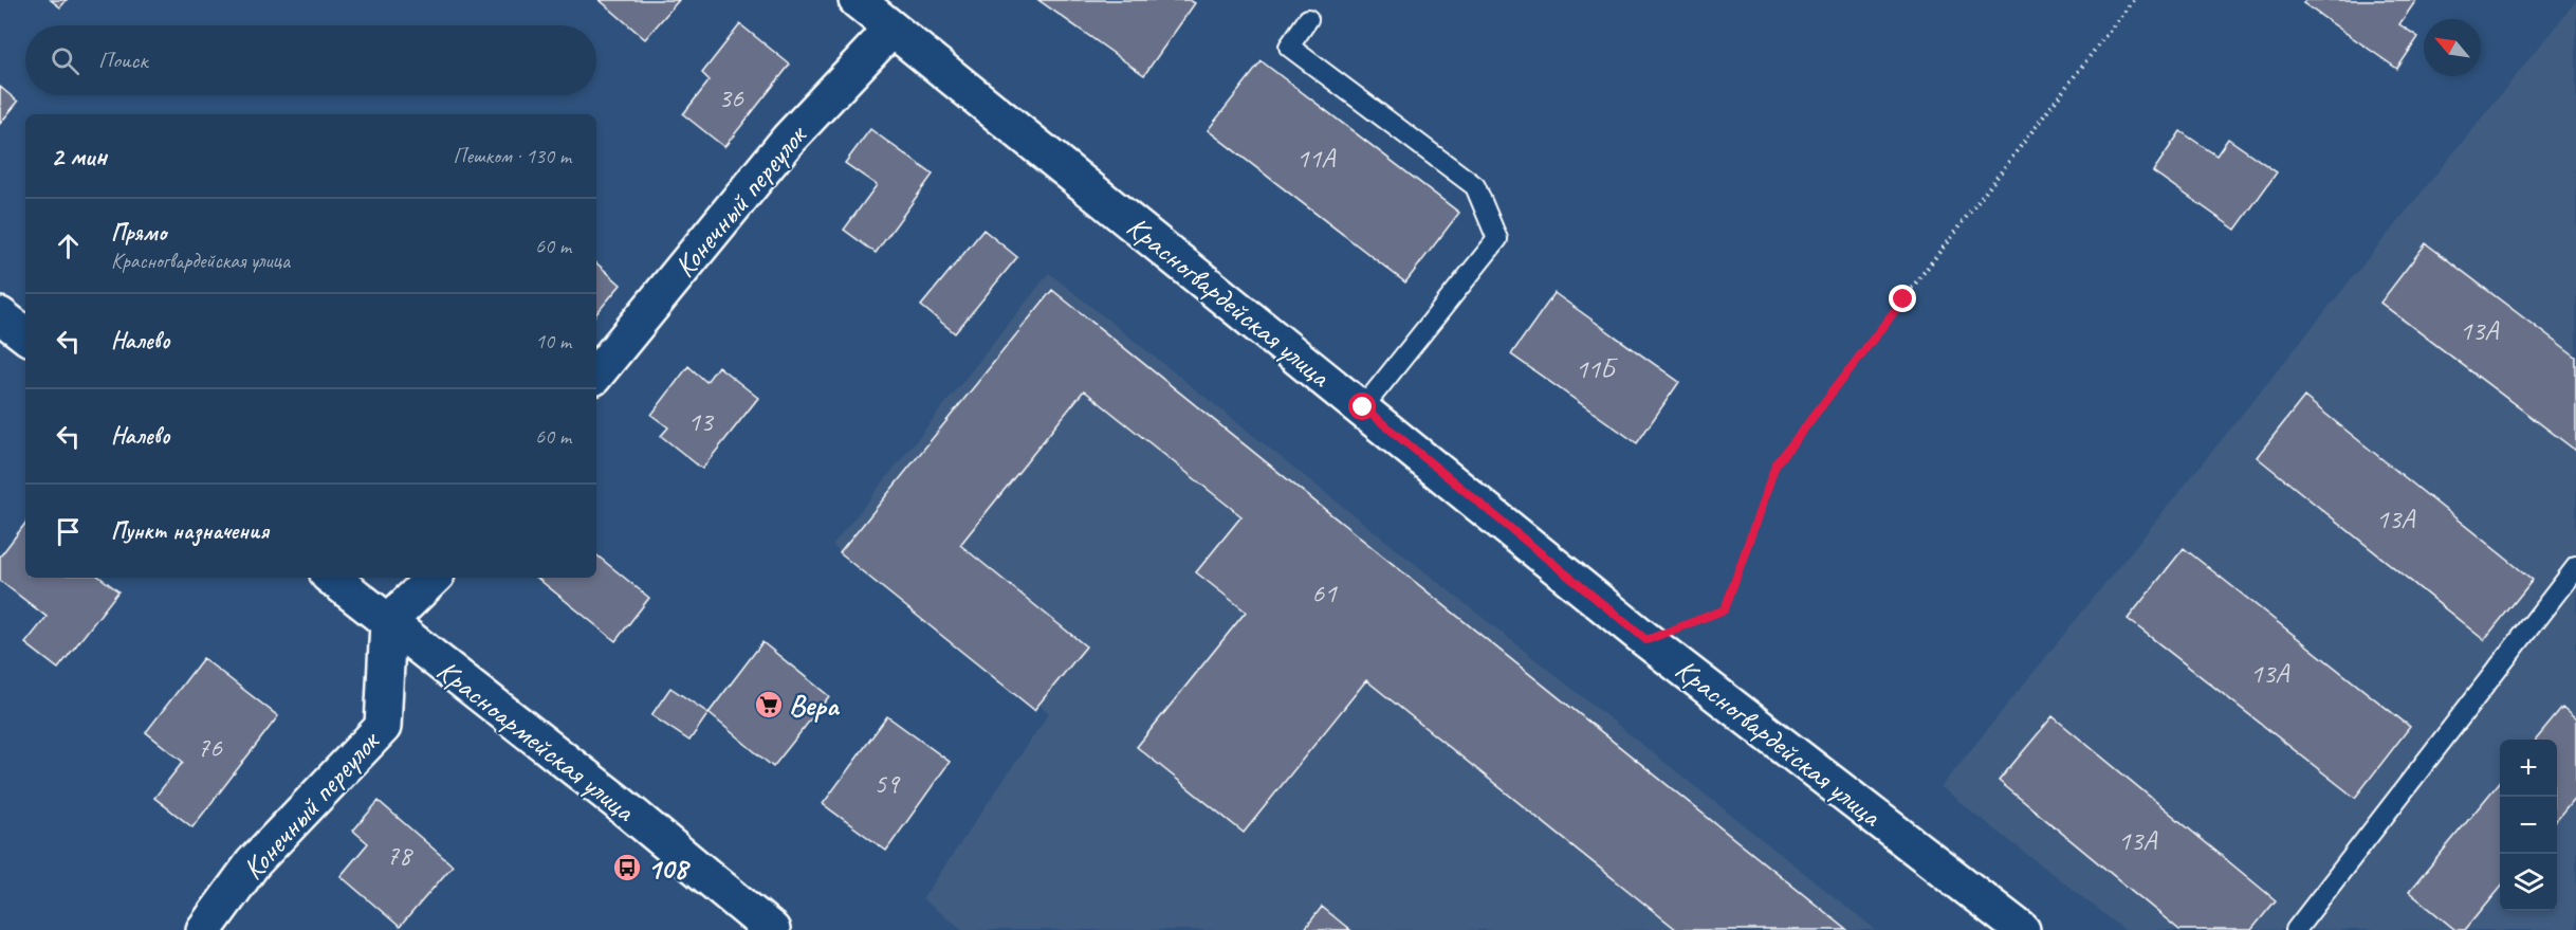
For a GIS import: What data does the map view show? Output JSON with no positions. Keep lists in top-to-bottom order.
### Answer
{
  "streets": {
    "street": ["Конечный переулок", "Красногвардейская улица", "Красноармейская улица"]
  },
  "crossings": [
    ["Конечный переулок", "Красногвардейская улица"],
    ["Конечный переулок", "Красноармейская улица"]
  ],
  "places": {
    "supermarket": ["Вера"],
    "bus stop": ["108"]
  },
  "house_numbers": [
    "36",
    "11А",
    "13А",
    "11Б",
    "13",
    "13А",
    "61",
    "13А",
    "76",
    "59",
    "13А",
    "78"
  ],
  "north": "top left",
  "page": {
    "search": "Поиск",
    "heading": ["2 мин", "Пешком · 130 m"],
    "list": [
      ["Прямо", "Красногвардейская улица", "60 m"],
      ["Налево", "10 m"],
      ["Налево", "60 m"],
      "Пункт назначения"
    ],
    "map_buttons": ["+", "−"]
  }
}
